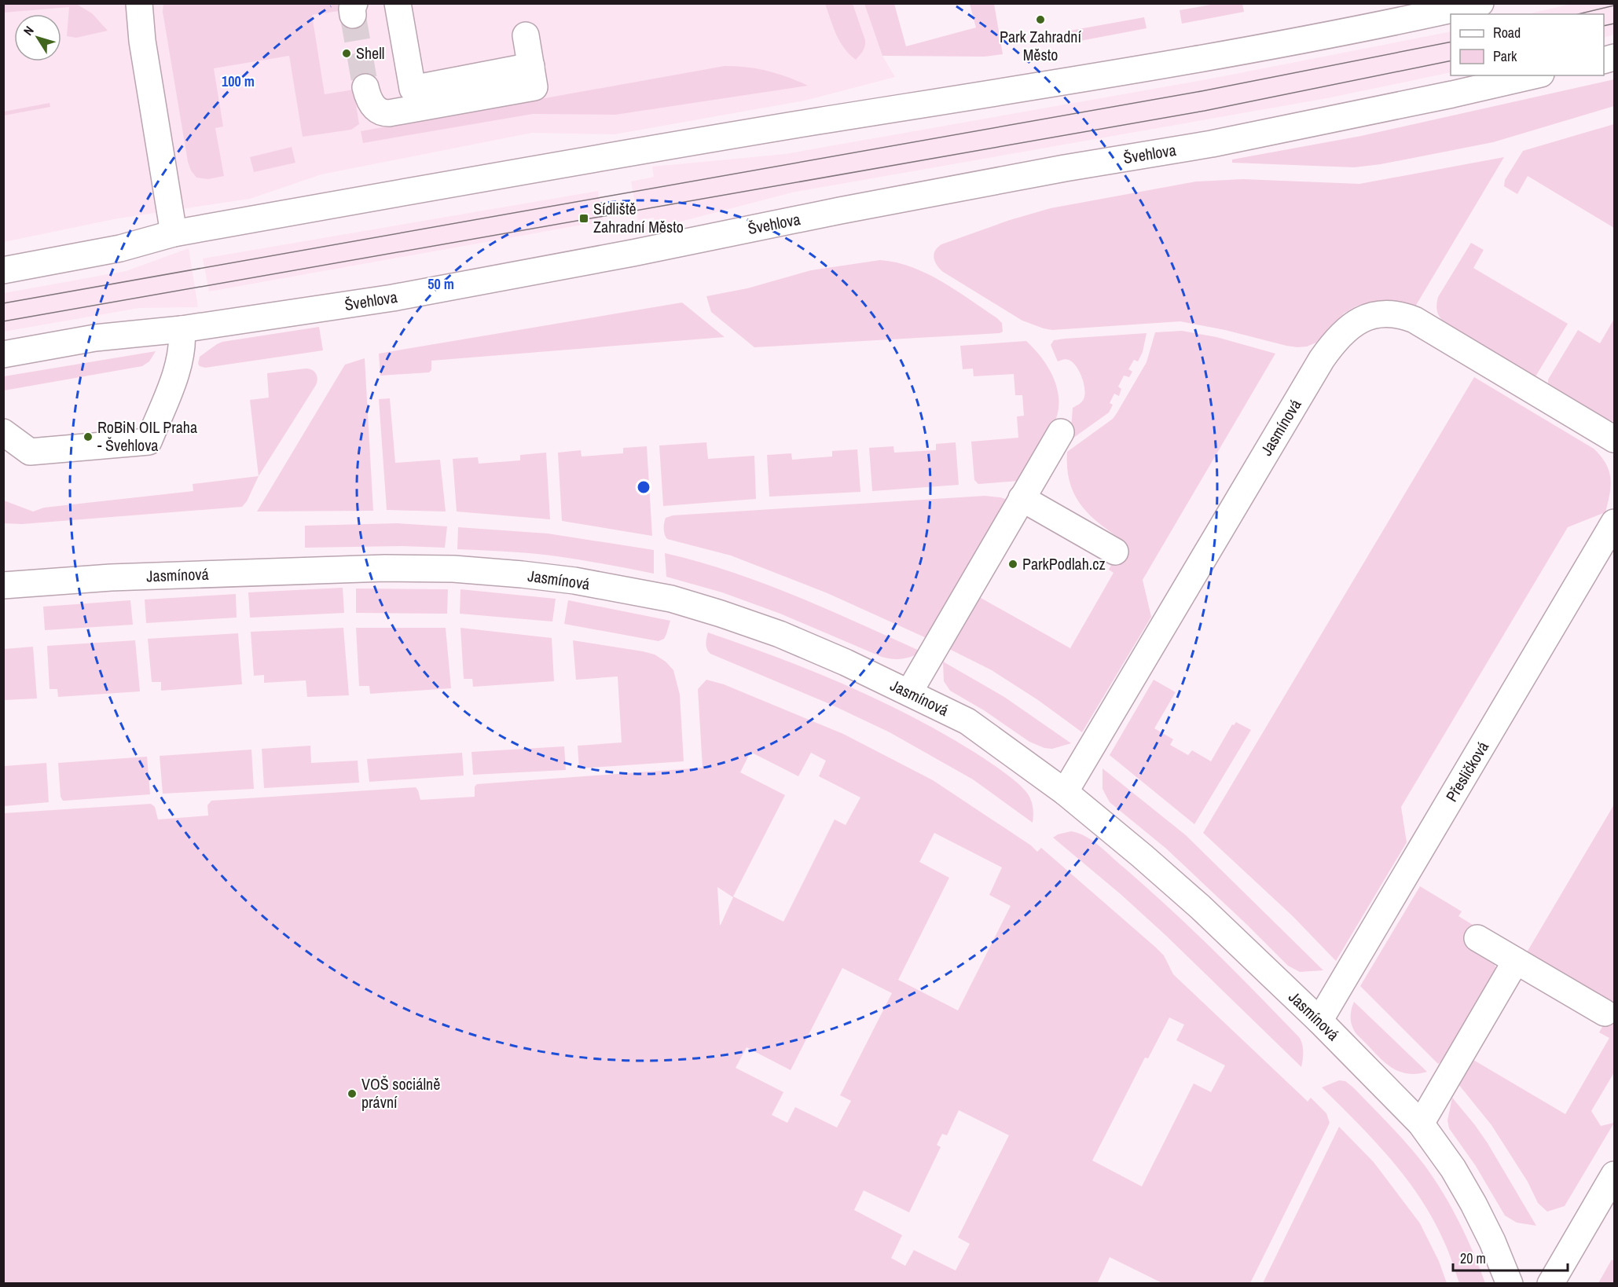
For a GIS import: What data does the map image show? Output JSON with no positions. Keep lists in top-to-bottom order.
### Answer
{
  "streets": {
    "street": ["Švehlova", "Jasmínová", "Přesličková"]
  },
  "crossings": [
    ["Jasmínová", "Přesličková"]
  ],
  "places": {
    "other": [
      "Park Zahradní Město",
      "Shell",
      "RoBiN OIL Praha - Švehlova",
      "ParkPodlah.cz",
      "VOŠ sociálně právní"
    ],
    "transit": ["Sídliště Zahradní Město"]
  },
  "legend": ["Road", "Park"],
  "scale_bar": "20 m",
  "north": "top left",
  "rings": ["100 m", "50 m"]
}
